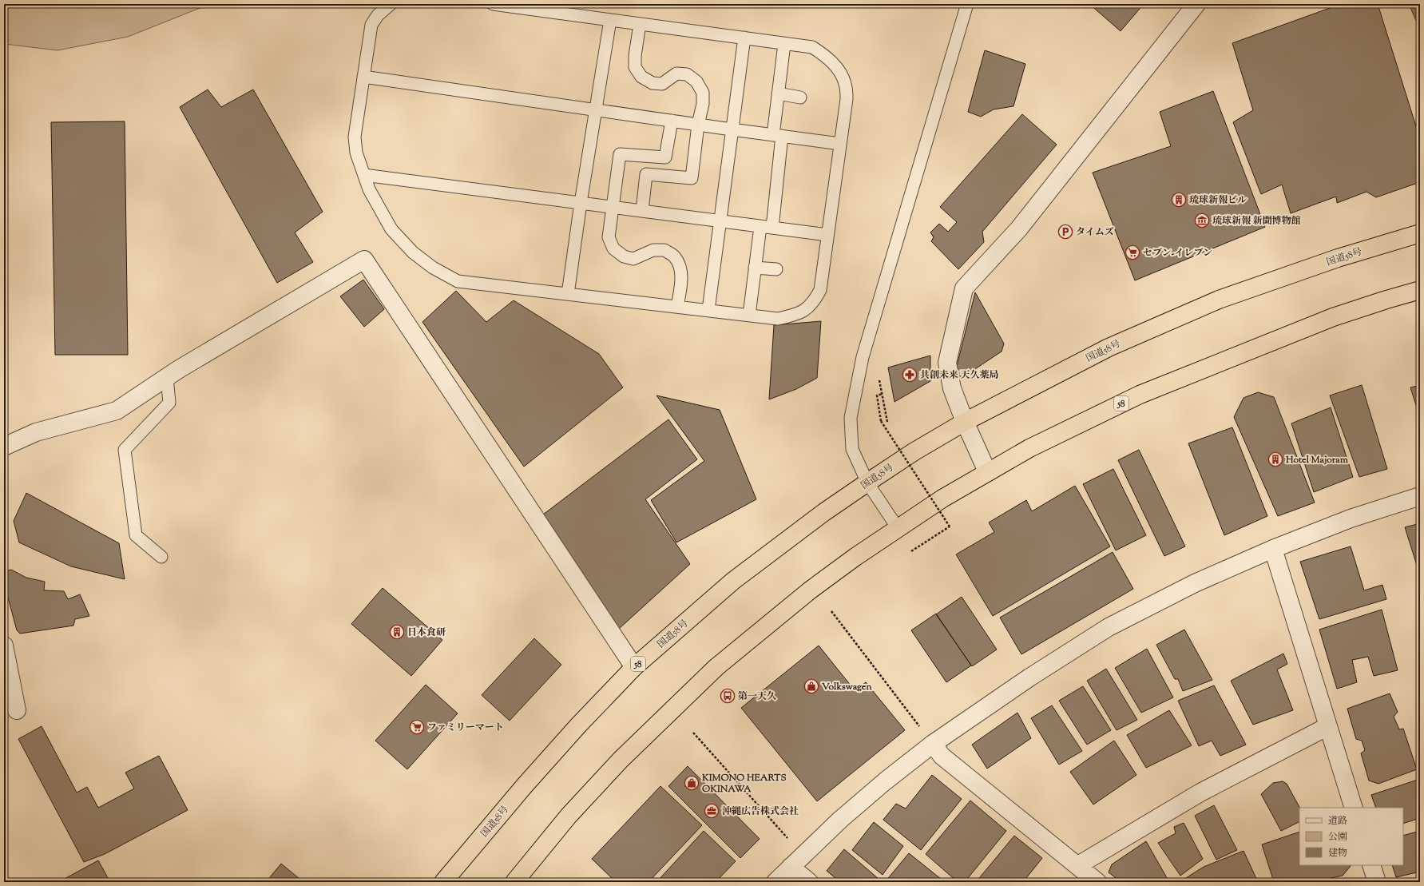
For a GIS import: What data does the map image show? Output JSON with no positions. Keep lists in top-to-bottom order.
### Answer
{
  "streets": {
    "highway": ["国道58号", "58"]
  },
  "places": {
    "building": ["琉球新報ビル", "Hotel Majoram", "日本食研"],
    "museum": ["琉球新報 新聞博物館"],
    "parking": ["タイムズ"],
    "supermarket": ["セブン-イレブン", "ファミリーマート"],
    "pharmacy": ["共創未来 天久薬局"],
    "shop": ["Volkswagen", "KIMONO HEARTS OKINAWA"],
    "bus stop": ["第一天久"],
    "office": ["沖縄広告株式会社"]
  },
  "legend": ["道路", "公園", "建物"]
}
